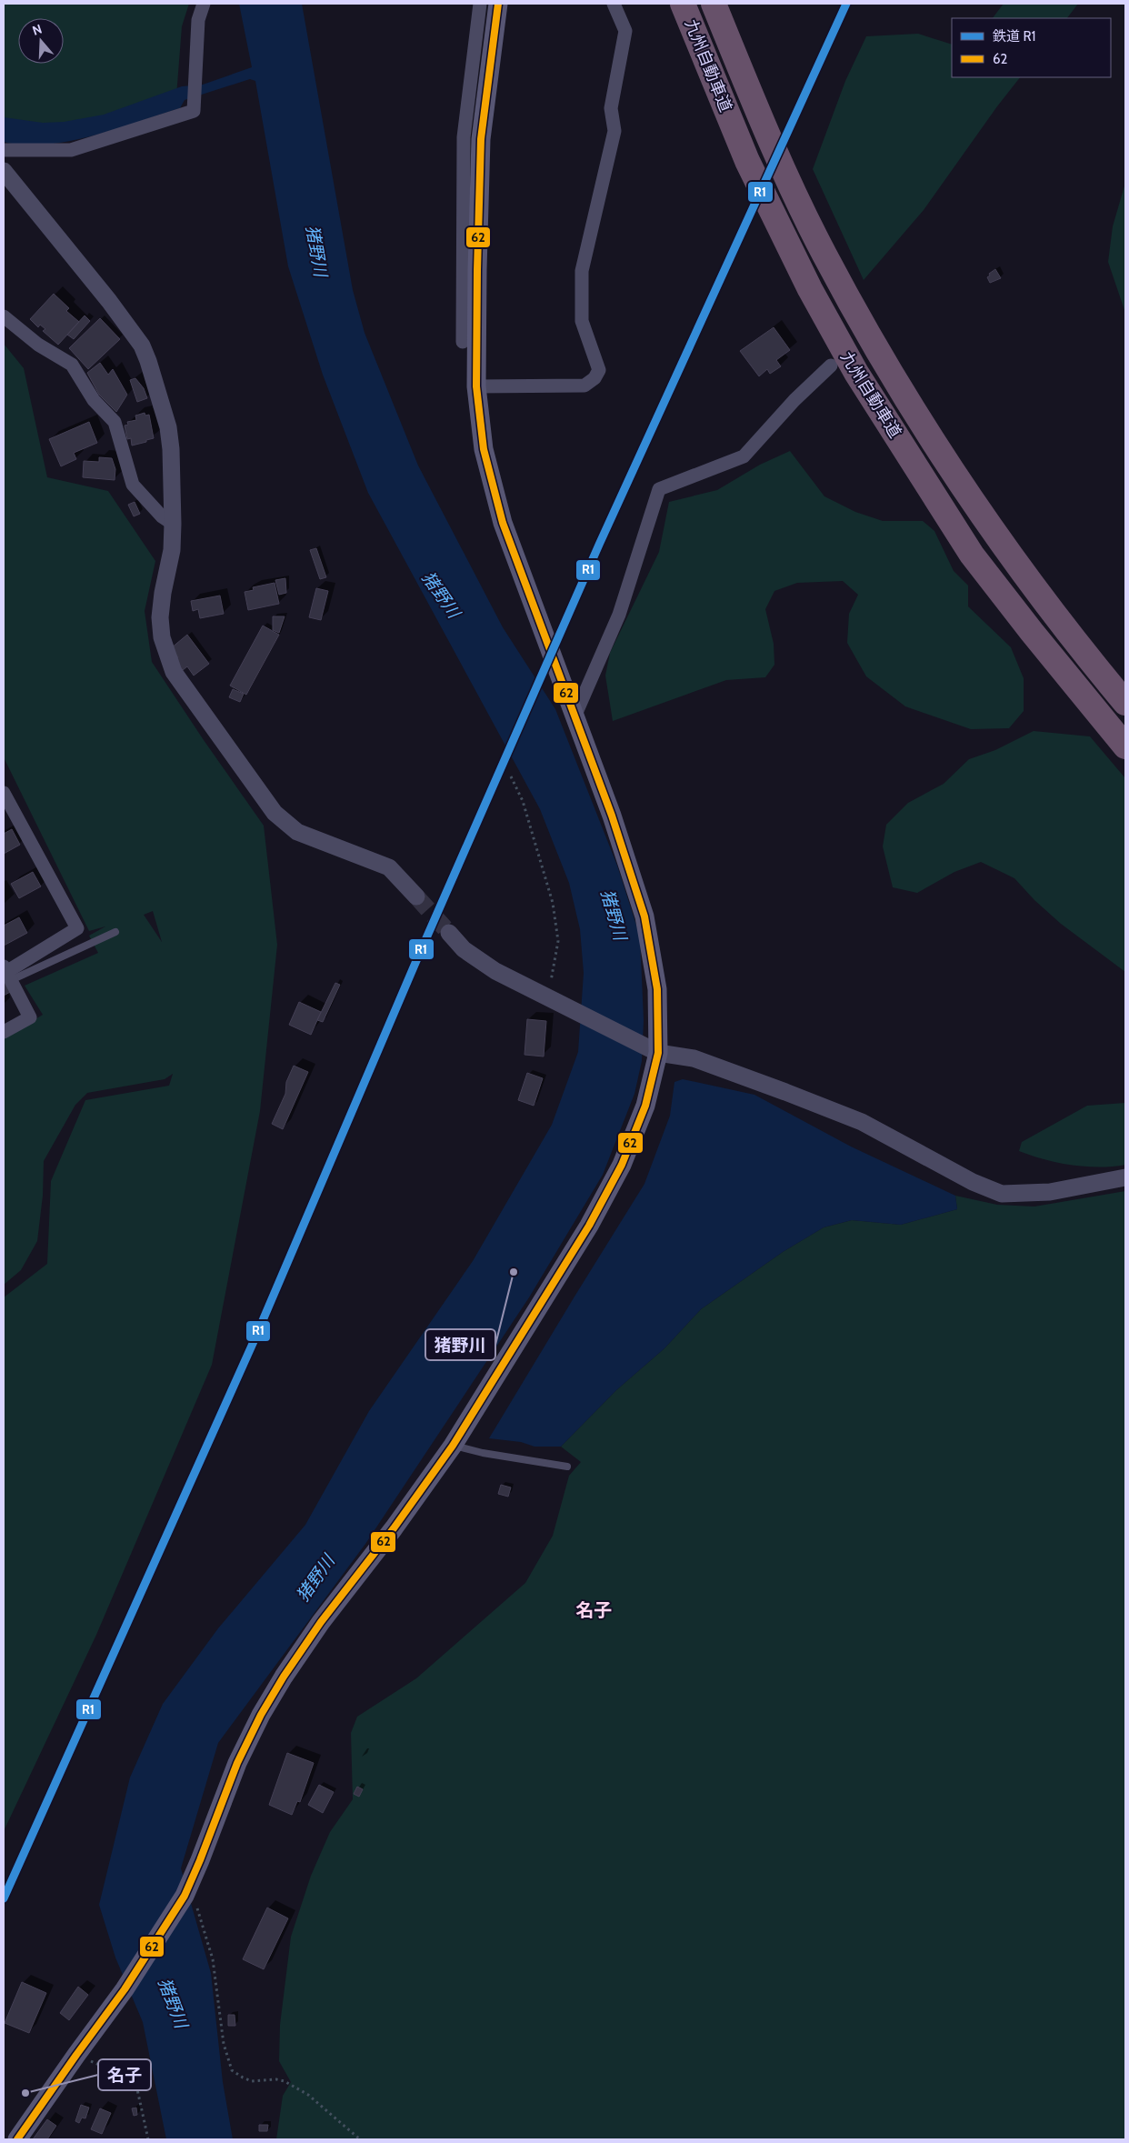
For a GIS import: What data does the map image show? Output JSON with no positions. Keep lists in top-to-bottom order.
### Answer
{
  "streets": {
    "highway": ["九州自動車道"]
  },
  "districts": ["名子"],
  "water": ["猪野川"],
  "places": ["猪野川", "名子"],
  "lines": ["rail line R1", "transit line 62"],
  "legend": ["鉄道 R1", "62"],
  "north": "top"
}
